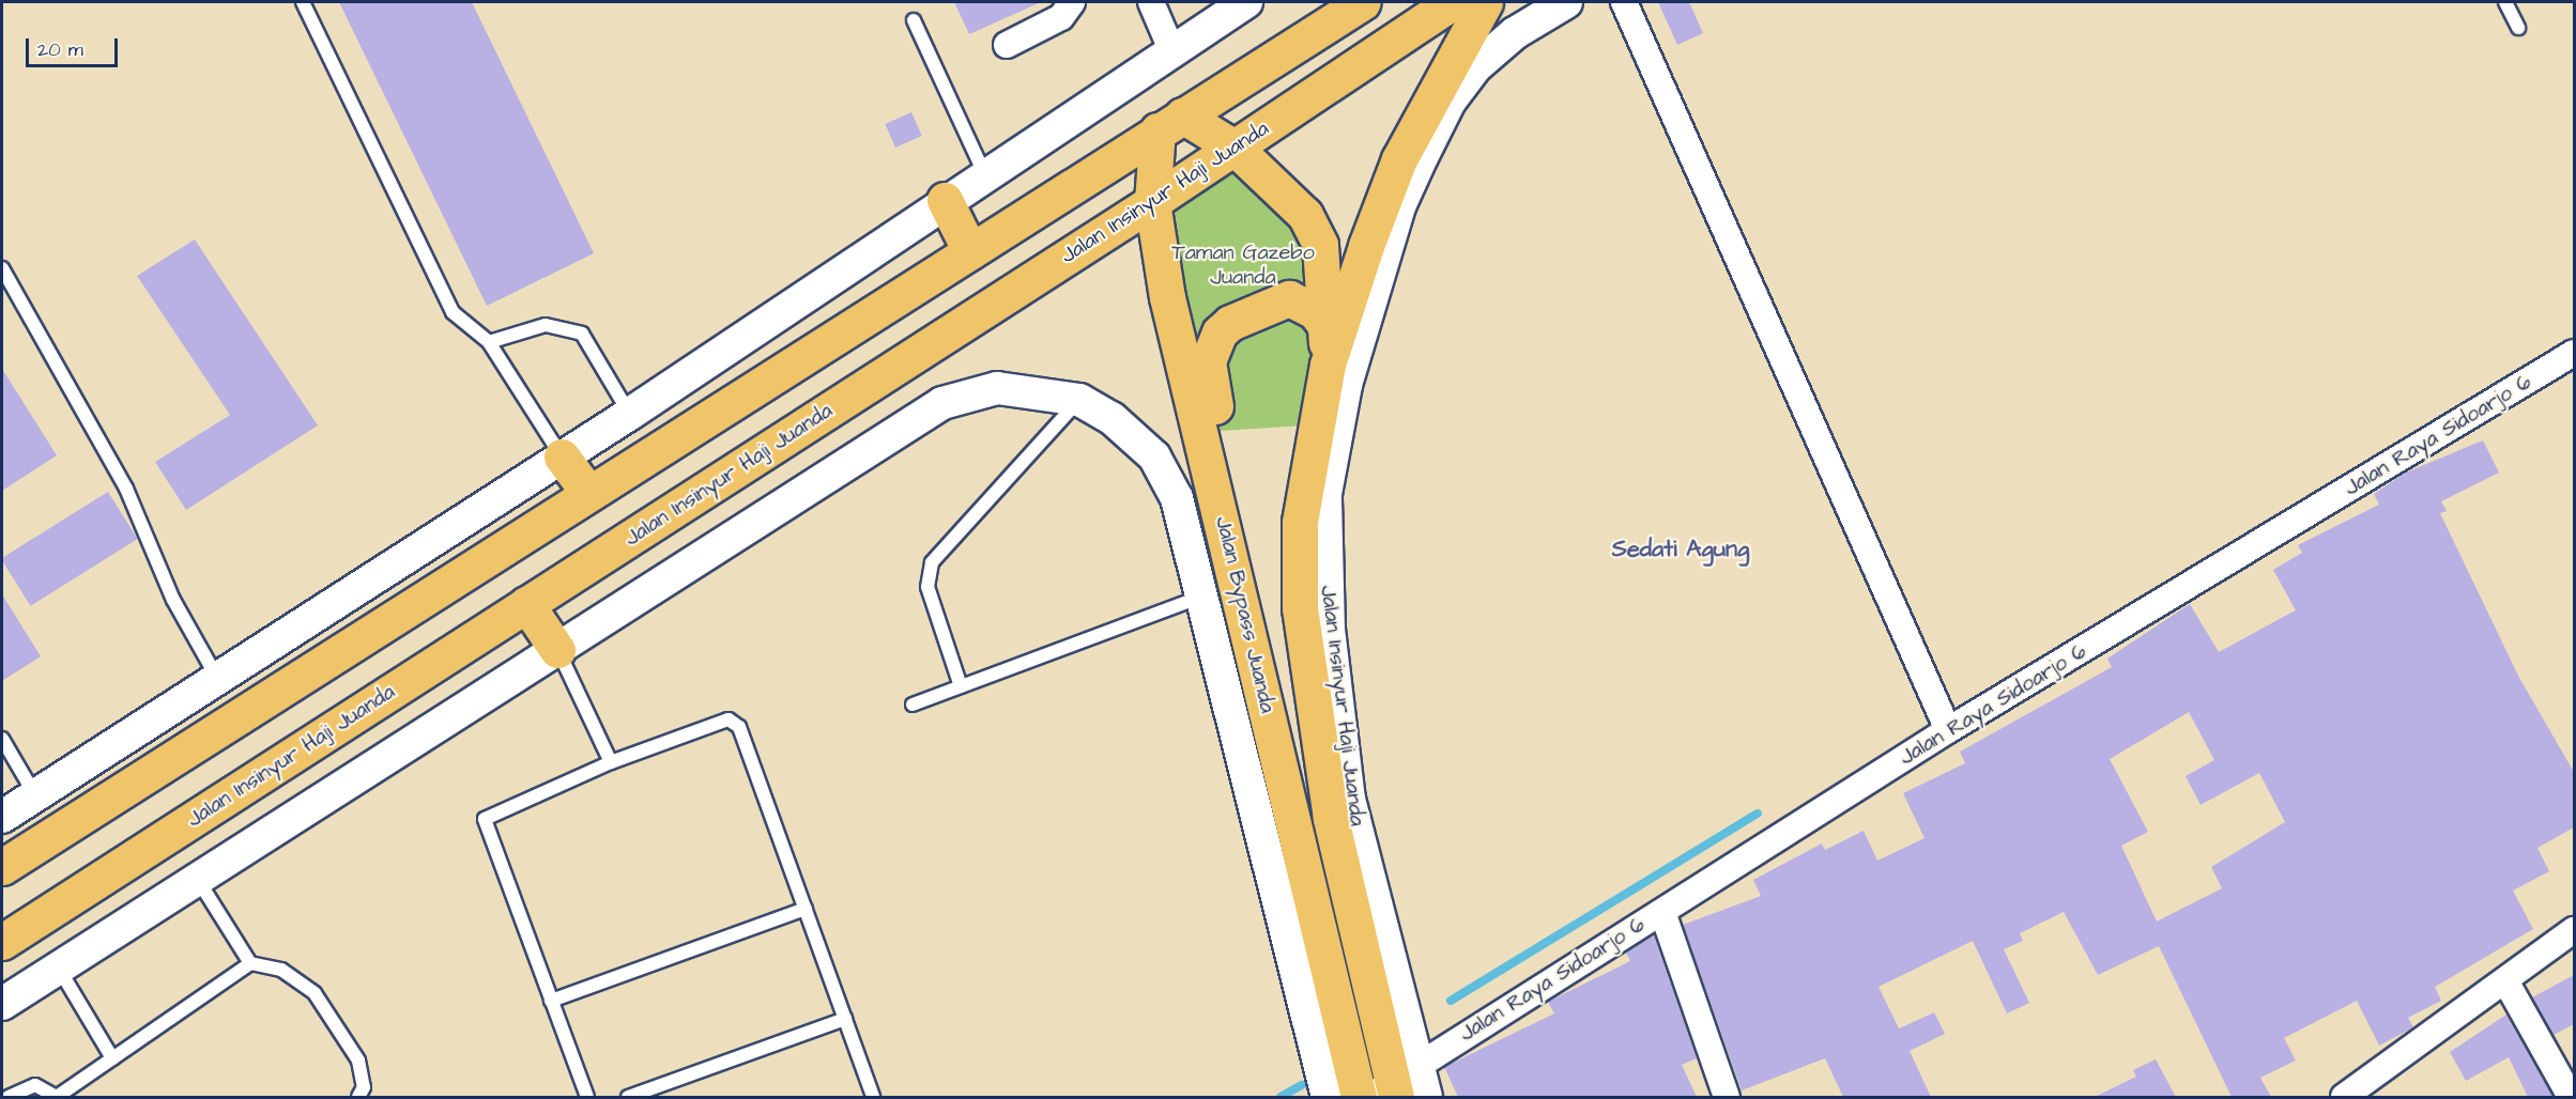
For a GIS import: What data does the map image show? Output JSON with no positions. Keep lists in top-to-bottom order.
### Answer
{
  "streets": {
    "highway": ["Jalan Insinyur Haji Juanda", "Jalan Bypass Juanda"],
    "street": ["Jalan Raya Sidoarjo 6"]
  },
  "crossings": [
    ["Jalan Insinyur Haji Juanda", "Jalan Bypass Juanda"],
    ["Jalan Raya Sidoarjo 6", "Jalan Bypass Juanda"]
  ],
  "districts": ["Sedati Agung"],
  "parks": ["Taman Gazebo Juanda"],
  "scale_bar": "20 m"
}
